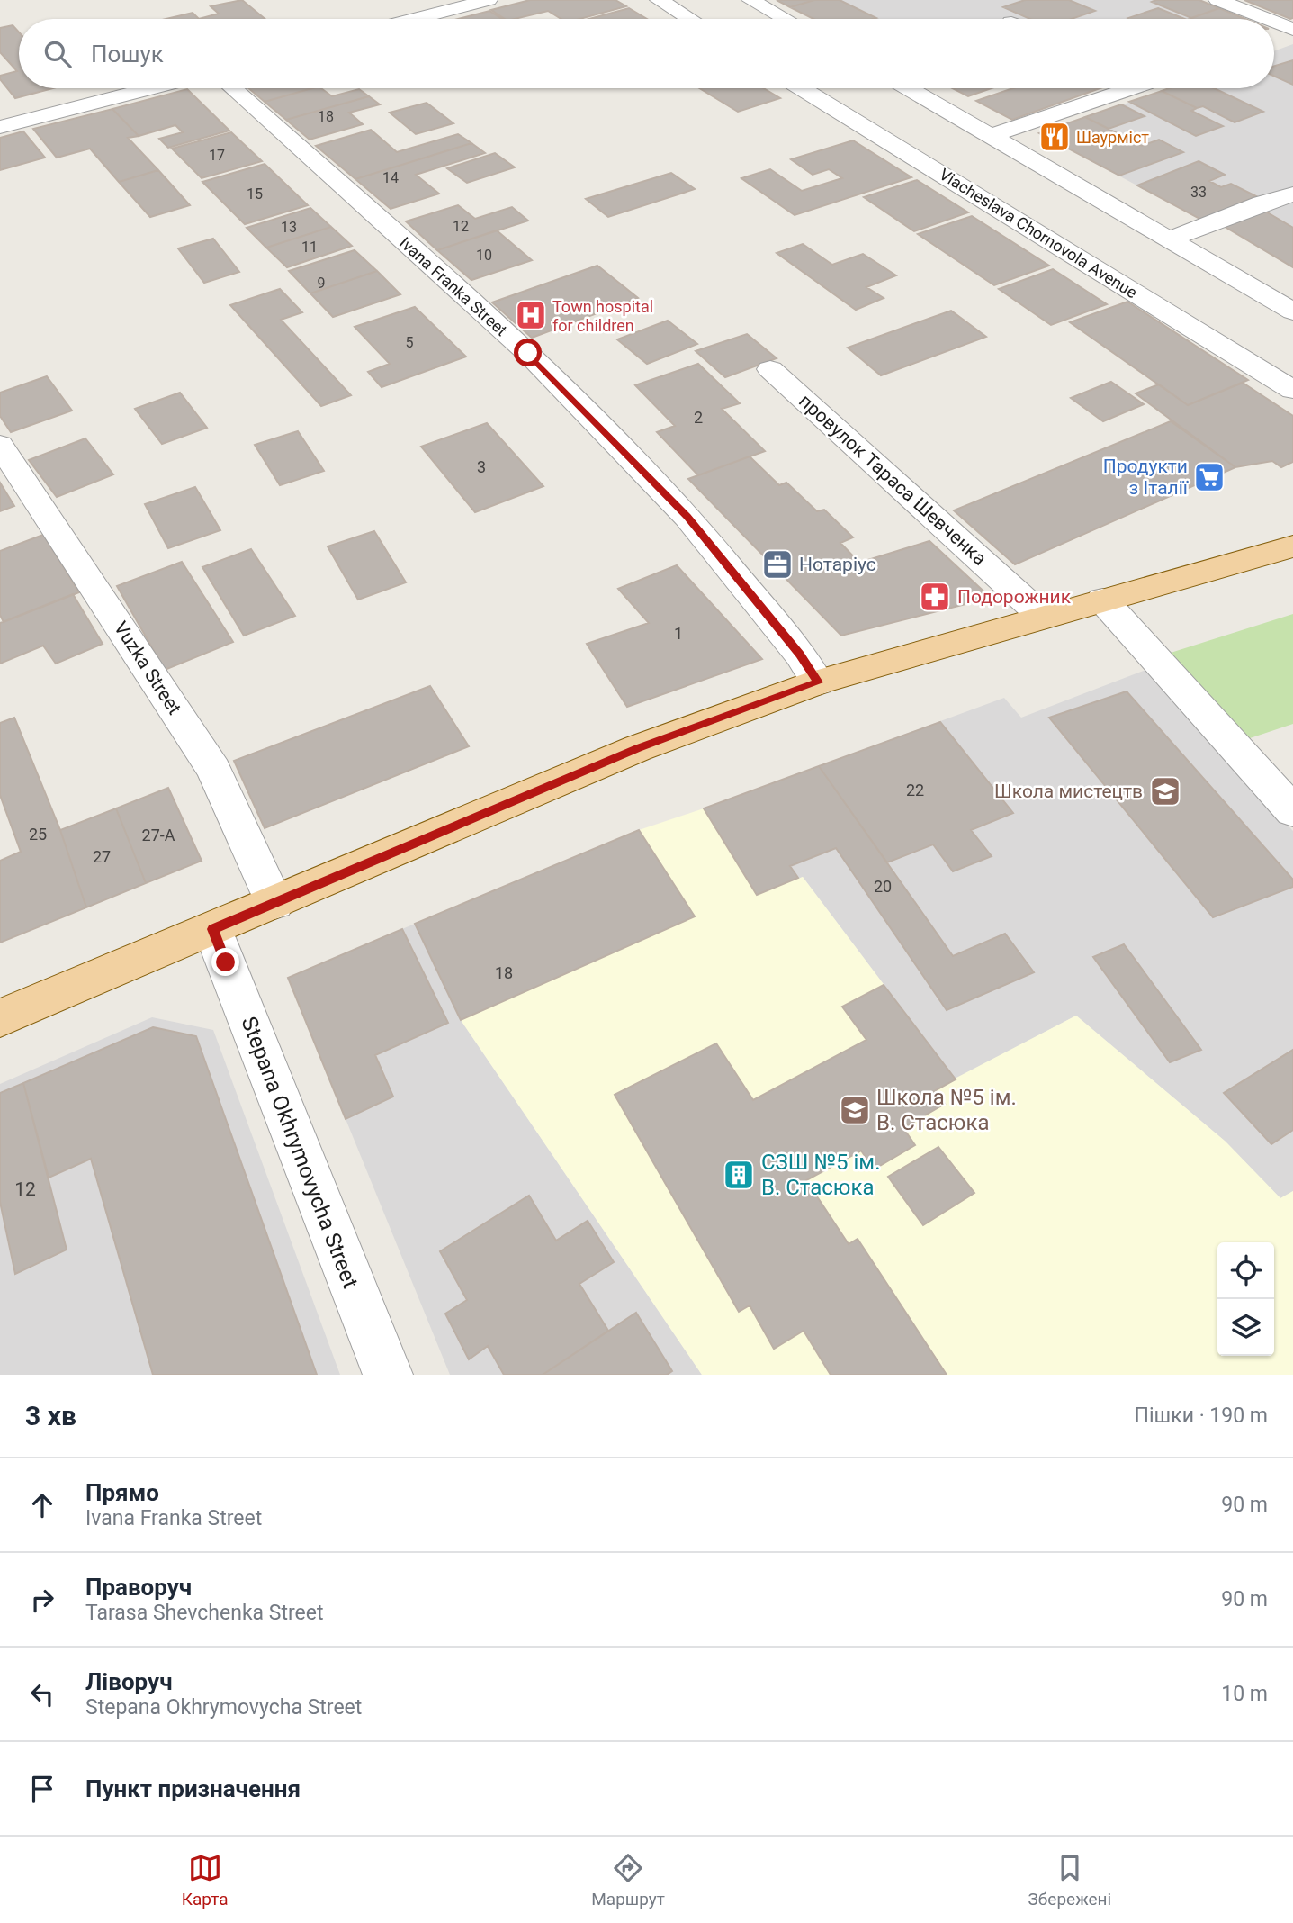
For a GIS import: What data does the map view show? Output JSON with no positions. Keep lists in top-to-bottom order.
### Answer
{
  "streets": {
    "street": [
      "Viacheslava Chornovola Avenue",
      "Ivana Franka Street",
      "провулок Тараса Шевченка",
      "Vuzka Street",
      "Stepana Okhrymovycha Street"
    ]
  },
  "places": {
    "restaurant": ["Шаурміст"],
    "hospital": ["Town hospital for children"],
    "supermarket": ["Продукти з Італії"],
    "office": ["Нотаріус"],
    "pharmacy": ["Подорожник"],
    "school or university": ["Школа мистецтв", "Школа №5 ім. В. Стасюка"],
    "building": ["СЗШ №5 ім. В. Стасюка"]
  },
  "house_numbers": [
    "18",
    "17",
    "14",
    "33",
    "15",
    "12",
    "13",
    "11",
    "10",
    "9",
    "5",
    "2",
    "3",
    "1",
    "22",
    "25",
    "27-А",
    "27",
    "20",
    "18",
    "12"
  ],
  "page": {
    "search": "Пошук",
    "heading": ["3 хв", "Пішки · 190 m"],
    "list": [
      ["Прямо", "Ivana Franka Street", "90 m"],
      ["Праворуч", "Tarasa Shevchenka Street", "90 m"],
      ["Ліворуч", "Stepana Okhrymovycha Street", "10 m"],
      "Пункт призначення"
    ],
    "nav": ["Карта", "Маршрут", "Збережені"]
  }
}
